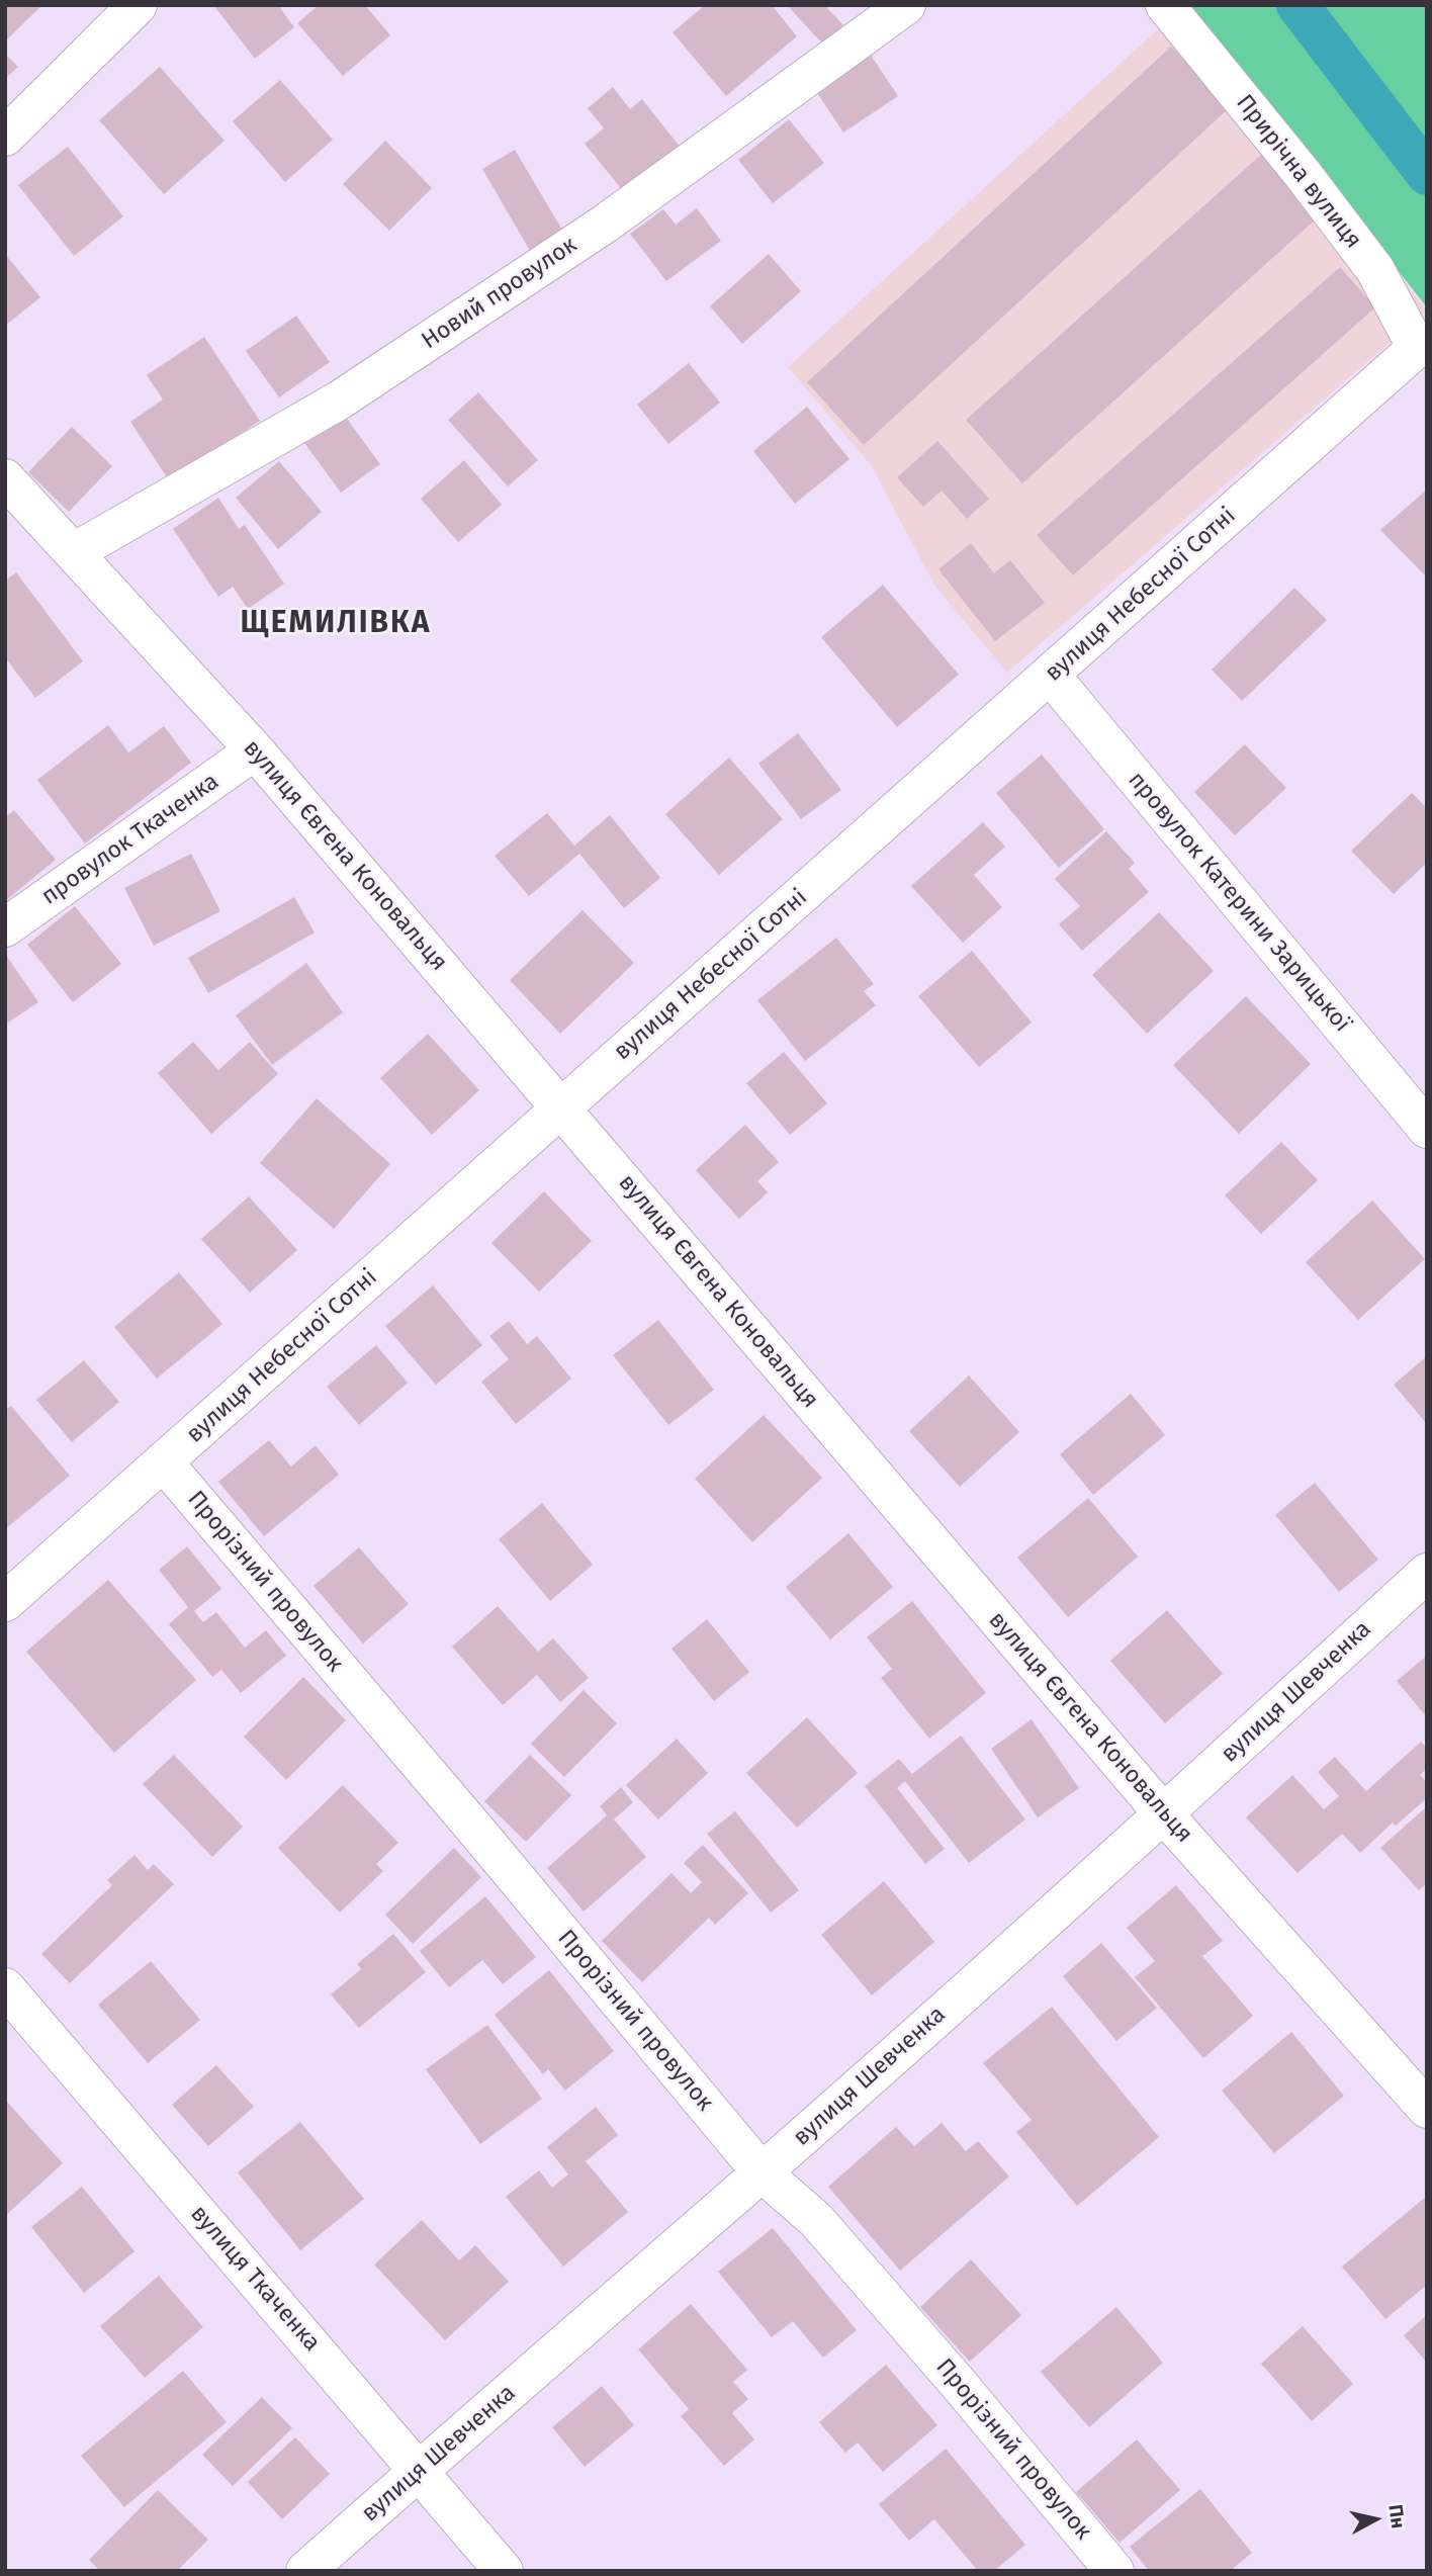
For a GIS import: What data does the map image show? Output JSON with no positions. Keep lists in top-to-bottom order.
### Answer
{
  "streets": {
    "street": [
      "Прирічна вулиця",
      "Новий провулок",
      "вулиця Небесної Сотні",
      "провулок Ткаченка",
      "вулиця Євгена Коновальця",
      "провулок Катерини Зарицької",
      "Прорізний провулок",
      "вулиця Шевченка",
      "вулиця Ткаченка"
    ]
  },
  "crossings": [
    ["Прирічна вулиця", "вулиця Небесної Сотні"],
    ["Новий провулок", "вулиця Євгена Коновальця"],
    ["вулиця Небесної Сотні", "вулиця Євгена Коновальця"],
    ["вулиця Небесної Сотні", "провулок Катерини Зарицької"],
    ["вулиця Небесної Сотні", "Прорізний провулок"],
    ["провулок Ткаченка", "вулиця Євгена Коновальця"],
    ["вулиця Євгена Коновальця", "вулиця Шевченка"],
    ["Прорізний провулок", "вулиця Шевченка"],
    ["вулиця Шевченка", "вулиця Ткаченка"]
  ],
  "districts": ["ЩЕМИЛІВКА"],
  "north": "right"
}
